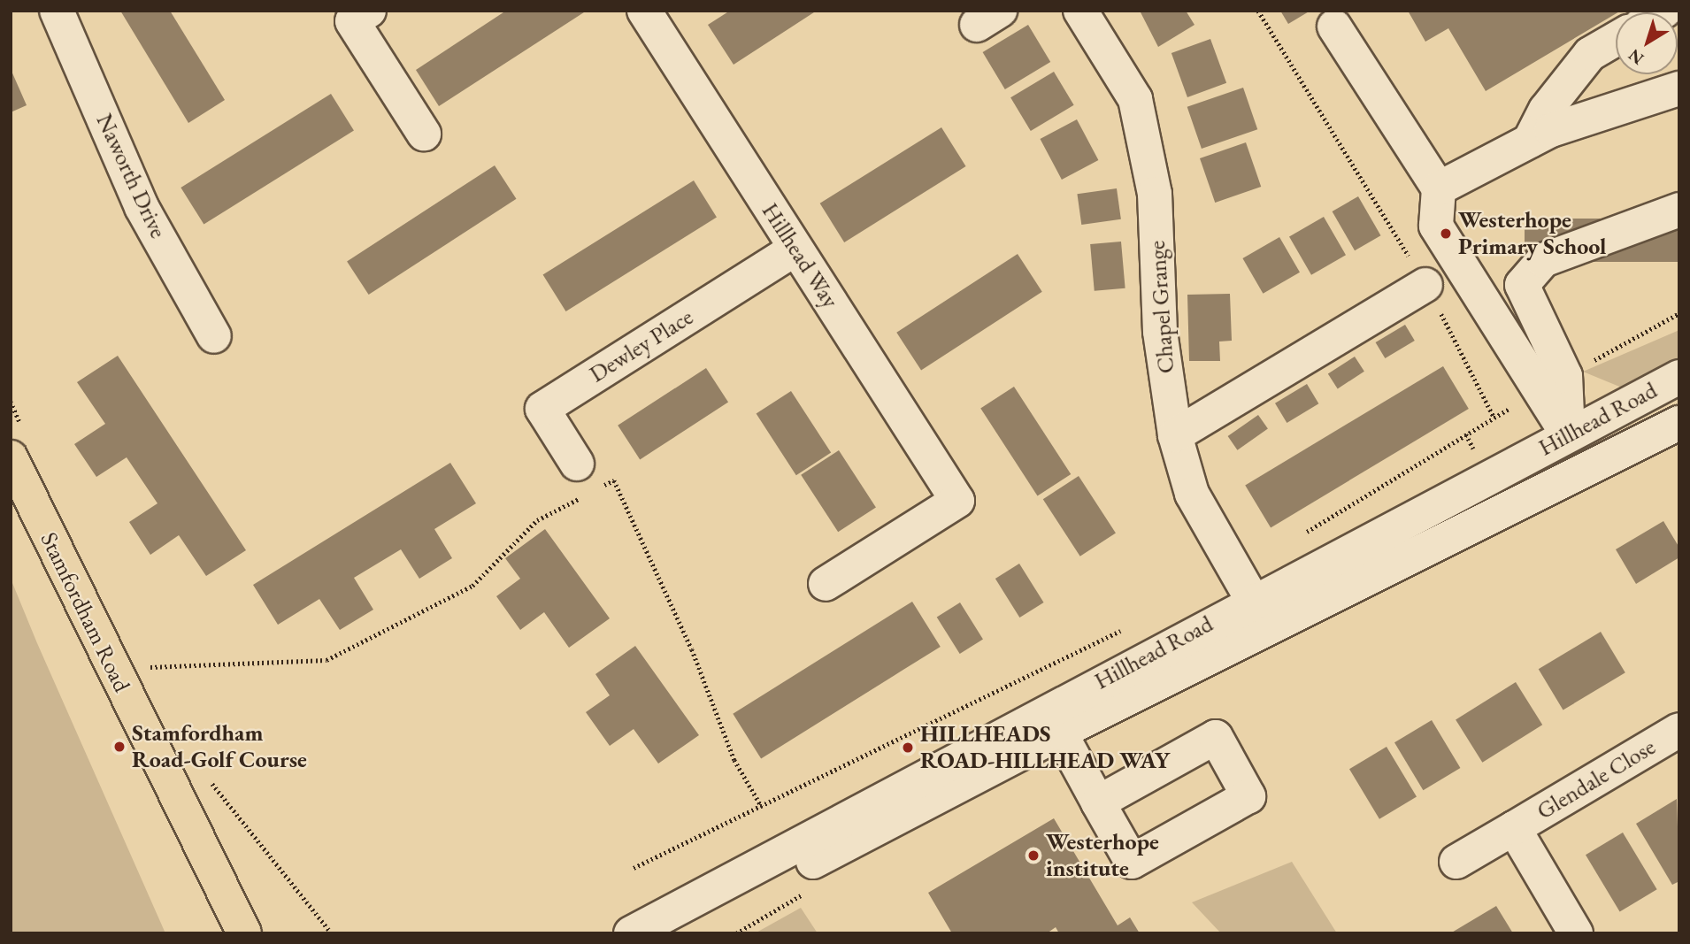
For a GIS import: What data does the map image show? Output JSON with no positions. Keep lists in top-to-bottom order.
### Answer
{
  "streets": {
    "main road": ["Stamfordham Road"],
    "street": [
      "Naworth Drive",
      "Hillhead Way",
      "Chapel Grange",
      "Dewley Place",
      "Hillhead Road",
      "Glendale Close"
    ]
  },
  "crossings": [
    ["Hillhead Way", "Dewley Place"],
    ["Chapel Grange", "Hillhead Road"]
  ],
  "places": [
    "Westerhope Primary School",
    "Stamfordham Road-Golf Course",
    "HILLHEADS ROAD-HILLHEAD WAY",
    "Westerhope institute"
  ],
  "north": "bottom left"
}
